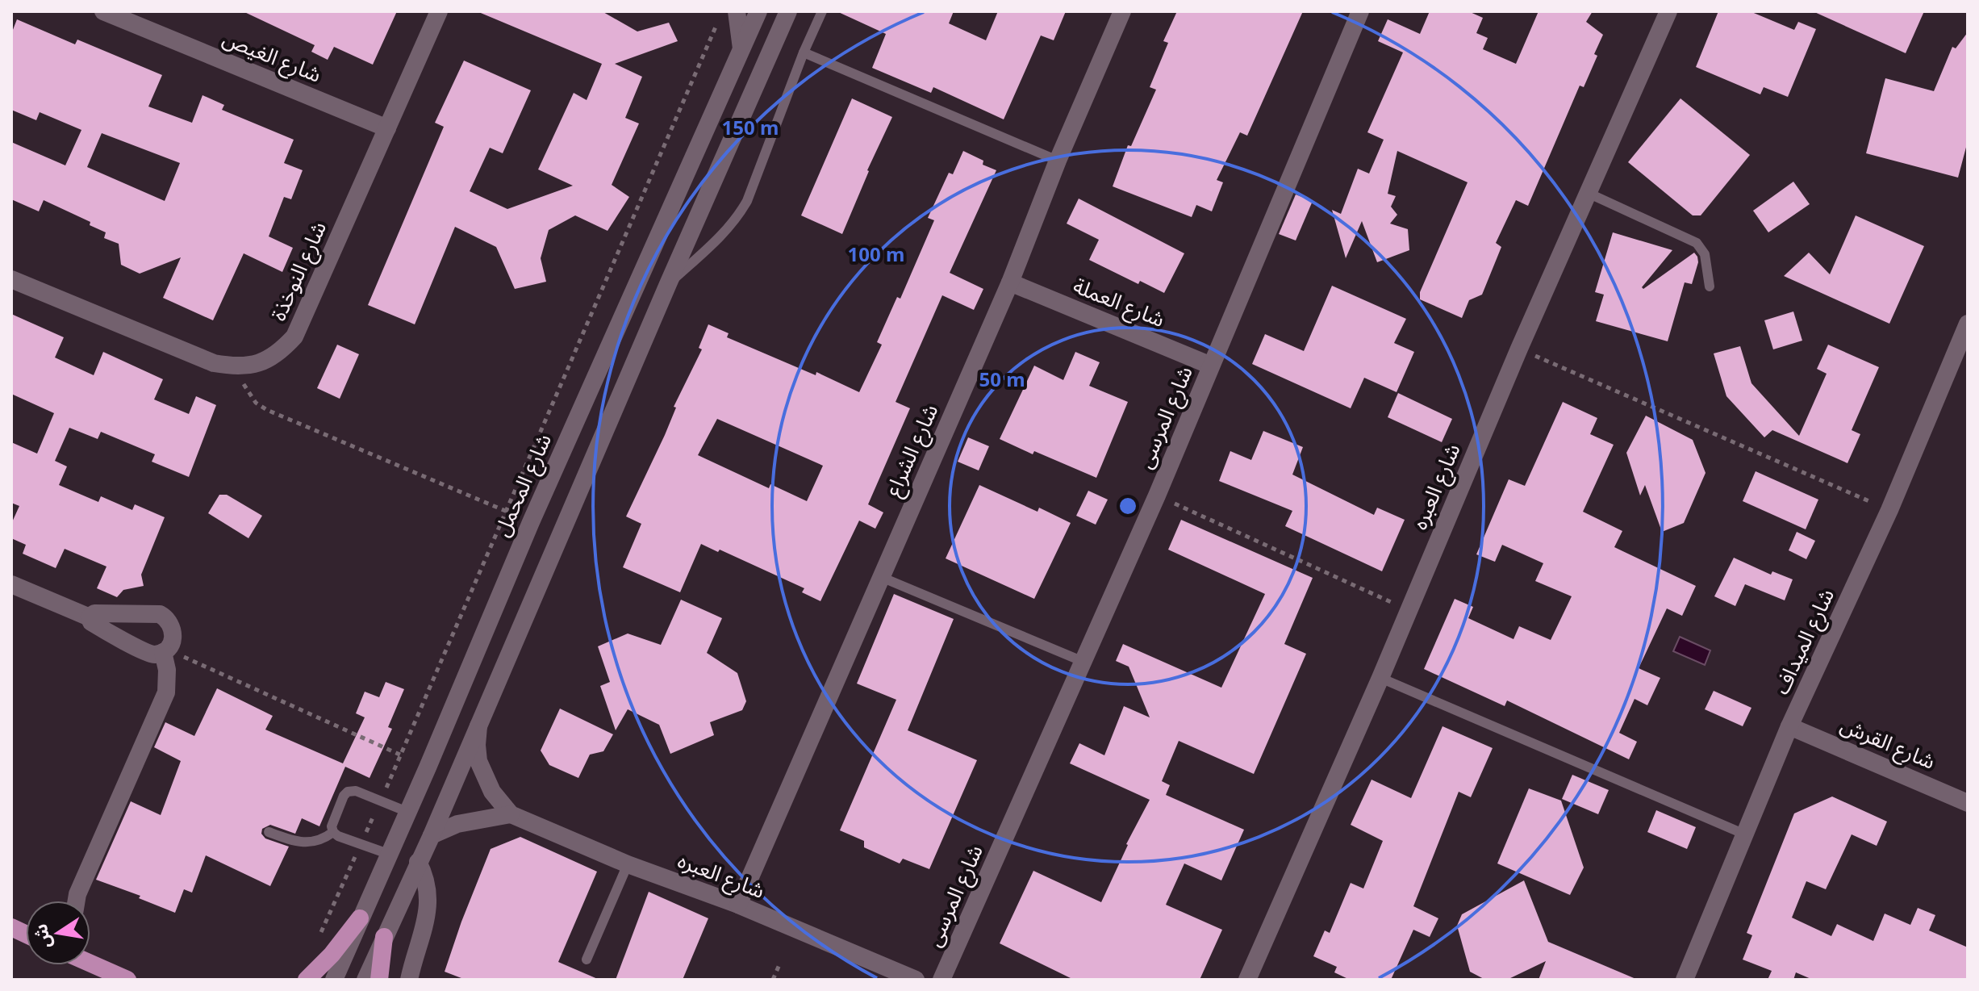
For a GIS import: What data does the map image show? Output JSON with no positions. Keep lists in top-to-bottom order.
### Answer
{
  "streets": {
    "street": [
      "شارع الغيص",
      "شارع النوخذة",
      "شارع العملة",
      "شارع المرسى",
      "شارع الشراع",
      "شارع المحمل",
      "شارع العبره",
      "شارع الميداف",
      "شارع القرش"
    ]
  },
  "crossings": [
    ["شارع الغيص", "شارع النوخذة"],
    ["شارع العملة", "شارع المرسى"],
    ["شارع العملة", "شارع الشراع"],
    ["شارع الشراع", "شارع العبره"],
    ["شارع الميداف", "شارع القرش"]
  ],
  "north": "left",
  "rings": ["150 m", "100 m", "50 m"]
}
